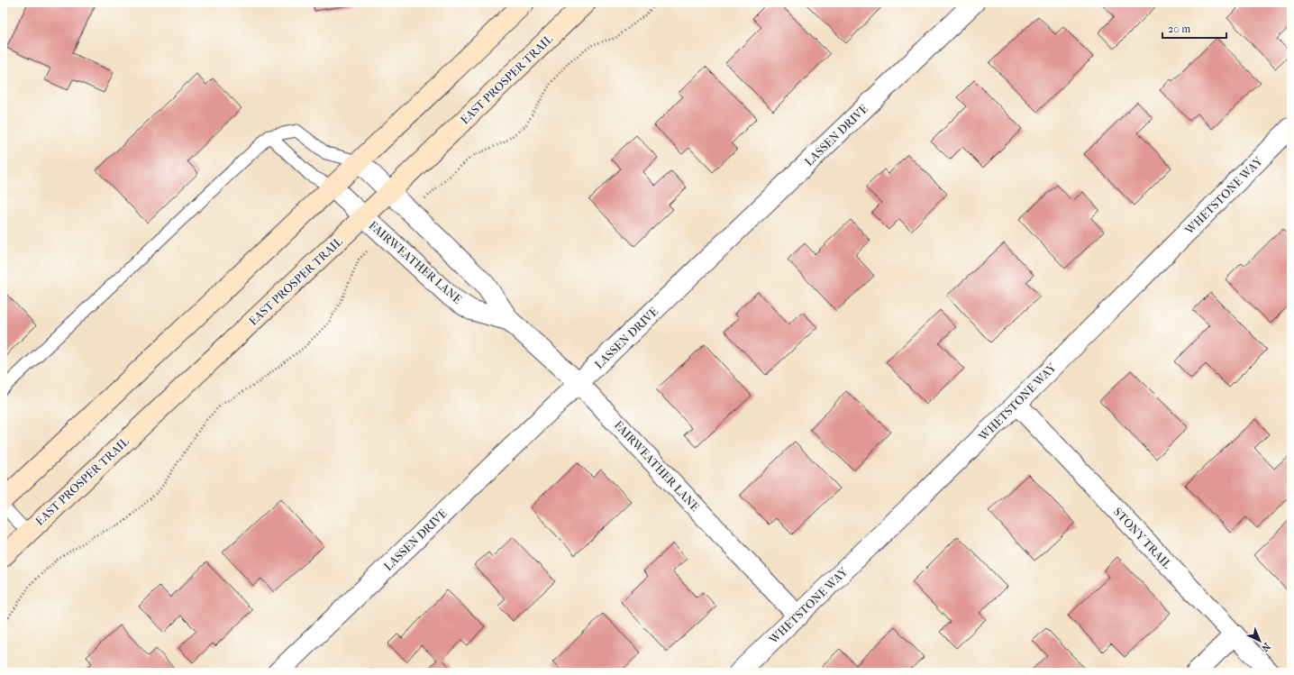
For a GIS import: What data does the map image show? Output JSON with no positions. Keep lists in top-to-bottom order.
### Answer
{
  "streets": {
    "main road": ["EAST PROSPER TRAIL"],
    "street": [
      "LASSEN DRIVE",
      "WHETSTONE WAY",
      "FAIRWEATHER LANE",
      "STONY TRAIL"
    ]
  },
  "crossings": [
    ["EAST PROSPER TRAIL", "FAIRWEATHER LANE"],
    ["LASSEN DRIVE", "FAIRWEATHER LANE"],
    ["WHETSTONE WAY", "FAIRWEATHER LANE"],
    ["WHETSTONE WAY", "STONY TRAIL"]
  ],
  "scale_bar": "20 m",
  "north": "bottom right"
}
